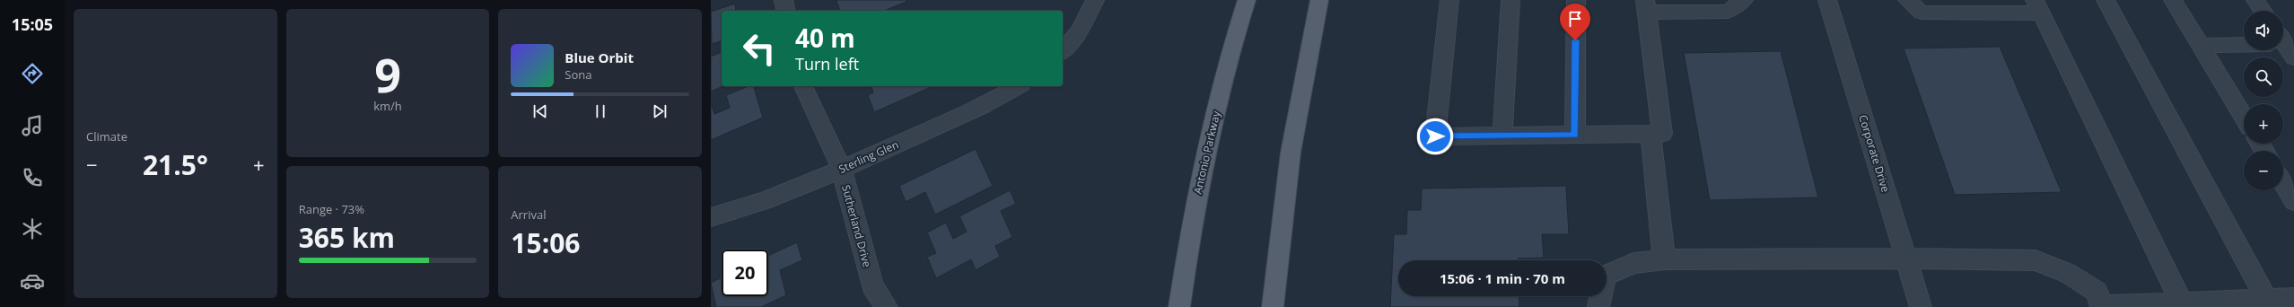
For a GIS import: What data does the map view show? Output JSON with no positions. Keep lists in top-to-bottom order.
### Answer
{
  "streets": {
    "main road": ["Antonio Parkway"],
    "street": ["Corporate Drive", "Sterling Glen", "Sutherland Drive"]
  },
  "crossings": [
    ["Sterling Glen", "Sutherland Drive"]
  ],
  "page": {
    "tabs": "15:05",
    "tile": [
      "Climate",
      ["9", "km/h"],
      ["Range · 73%", "365 km"],
      ["Arrival", "15:06"]
    ],
    "map_buttons": ["+", "−"],
    "turn": ["40 m", "Turn left"],
    "song": ["Blue Orbit", "Sona"],
    "heat": ["−", "21.5°", "+"],
    "limit": "20",
    "trip": "15:06 · 1 min · 70 m"
  }
}
